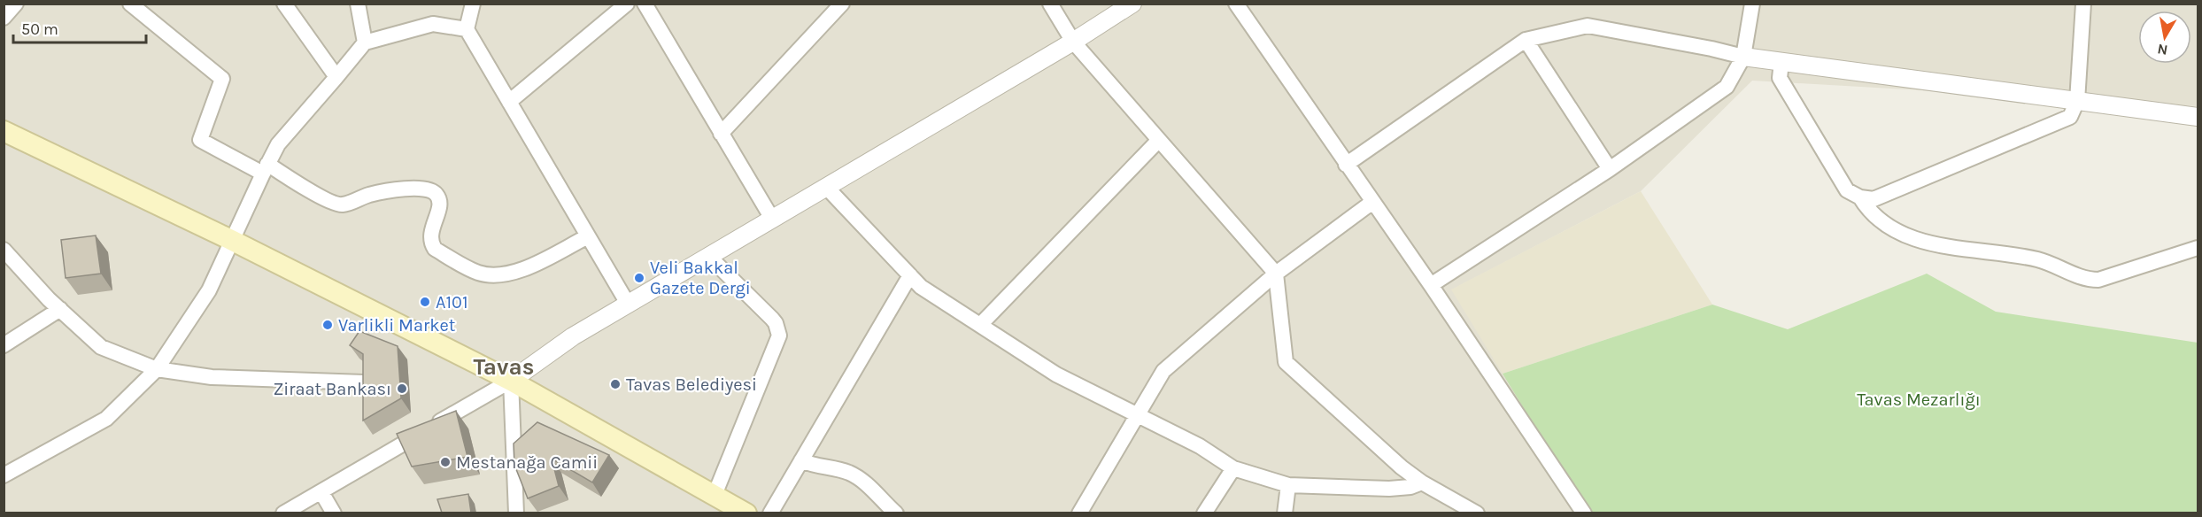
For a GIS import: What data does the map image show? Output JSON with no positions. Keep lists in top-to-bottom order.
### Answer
{
  "districts": ["Tavas"],
  "parks": ["Tavas Mezarlığı"],
  "places": [
    "Veli Bakkal Gazete Dergi",
    "A101",
    "Varlikli Market",
    "Tavas Belediyesi",
    "Ziraat Bankası",
    "Mestanağa Camii"
  ],
  "scale_bar": "50 m",
  "north": "bottom"
}
